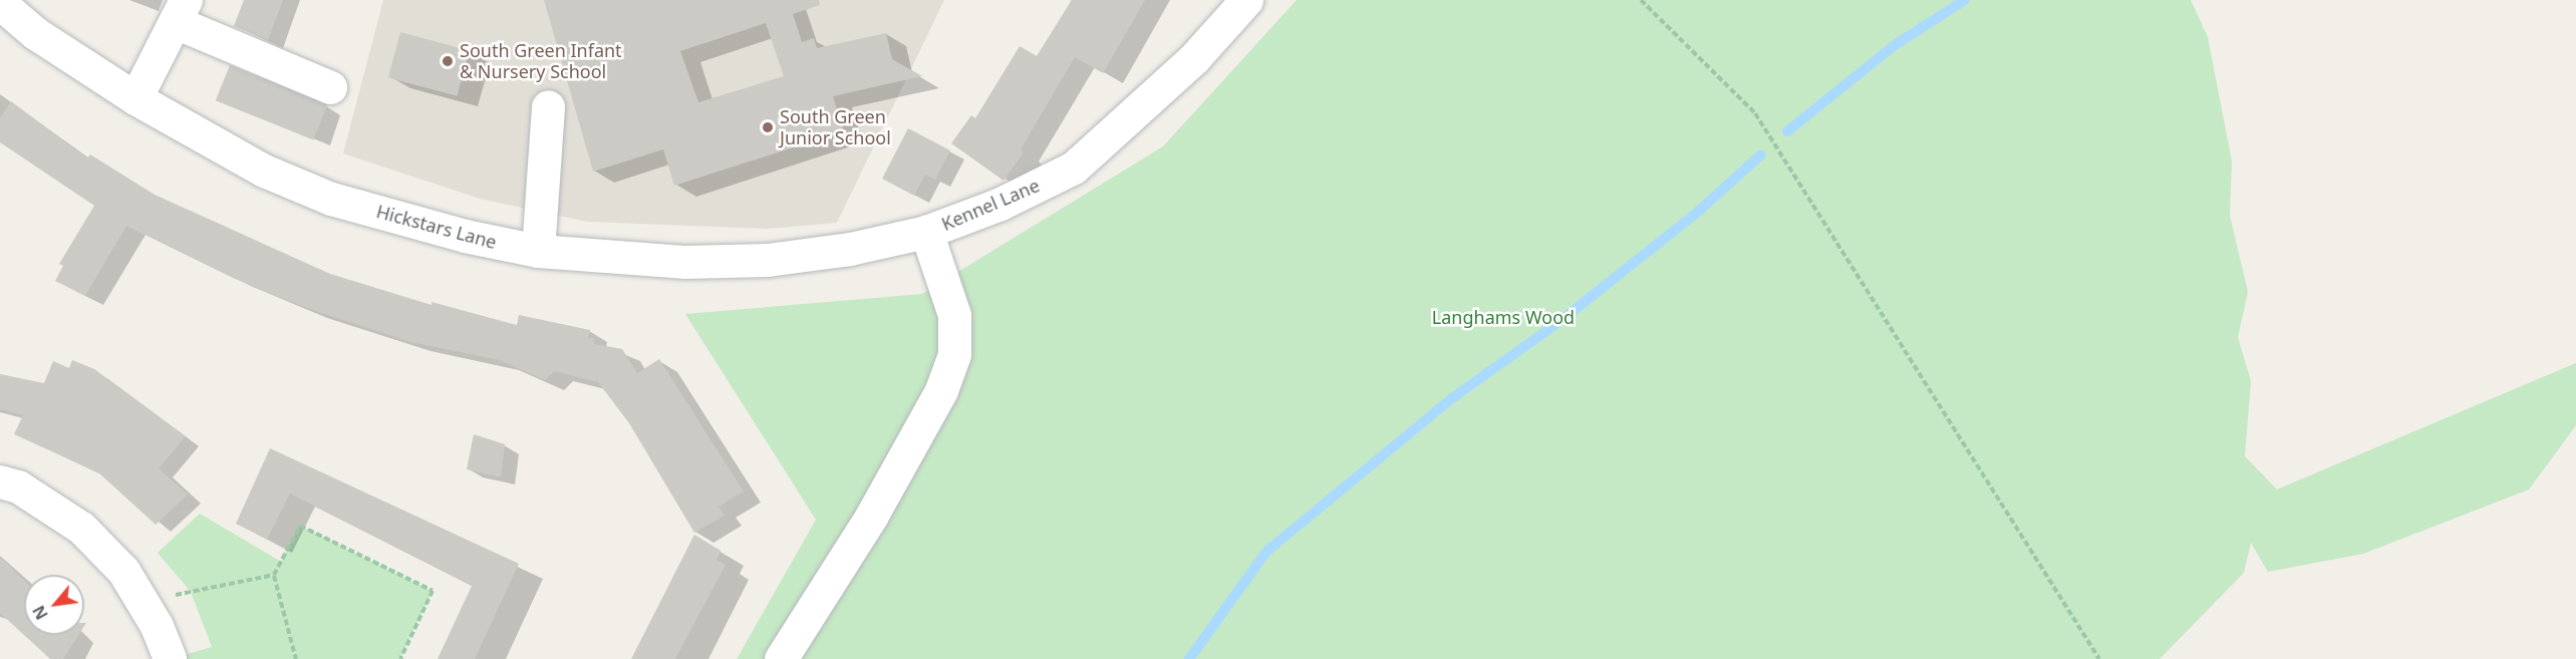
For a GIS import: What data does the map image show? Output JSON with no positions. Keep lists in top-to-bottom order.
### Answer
{
  "streets": {
    "street": ["Kennel Lane", "Hickstars Lane"]
  },
  "crossings": [
    ["Kennel Lane", "Hickstars Lane"]
  ],
  "parks": ["Langhams Wood"],
  "places": ["South Green Infant & Nursery School", "South Green Junior School"],
  "north": "bottom left"
}
